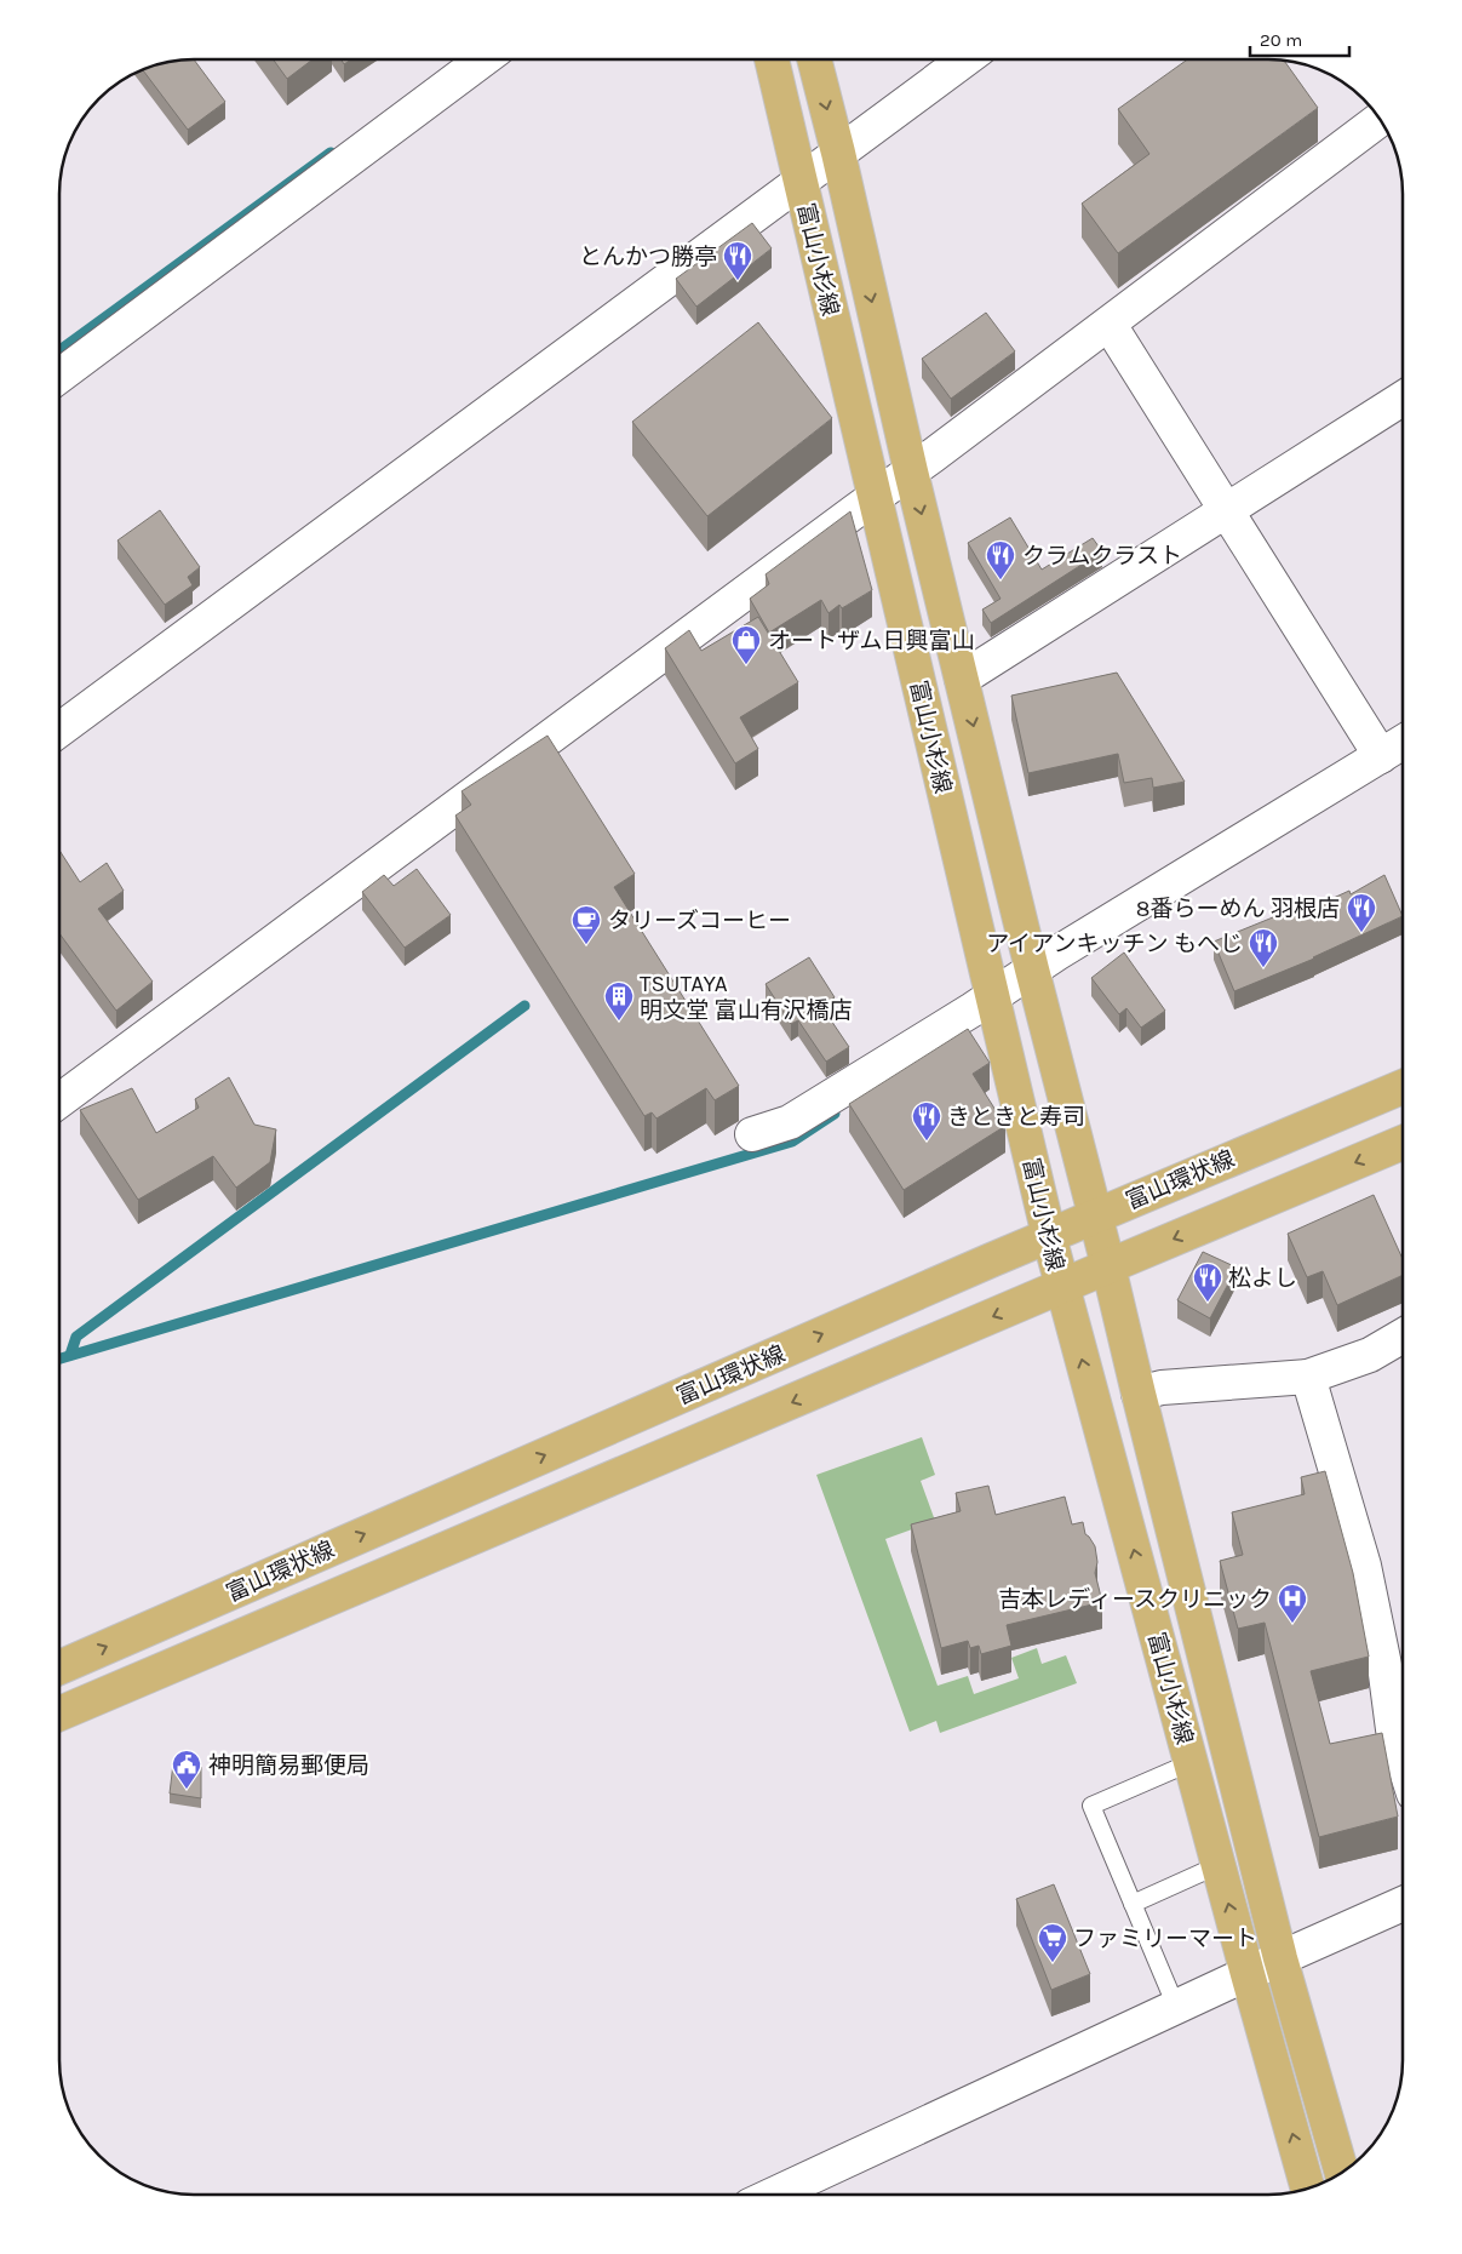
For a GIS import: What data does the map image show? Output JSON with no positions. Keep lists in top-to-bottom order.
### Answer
{
  "streets": {
    "main road": ["富山小杉線", "富山環状線"]
  },
  "crossings": [
    ["富山小杉線", "富山環状線"]
  ],
  "places": {
    "restaurant": [
      "とんかつ勝亭",
      "クラムクラスト",
      "8番らーめん 羽根店",
      "アイアンキッチン もへじ",
      "きときと寿司",
      "松よし"
    ],
    "shop": ["オートザム日興富山"],
    "cafe": ["タリーズコーヒー"],
    "building": ["TSUTAYA 明文堂 富山有沢橋店"],
    "hospital": ["吉本レディースクリニック"],
    "public building": ["神明簡易郵便局"],
    "supermarket": ["ファミリーマート"]
  },
  "scale_bar": "20 m"
}
